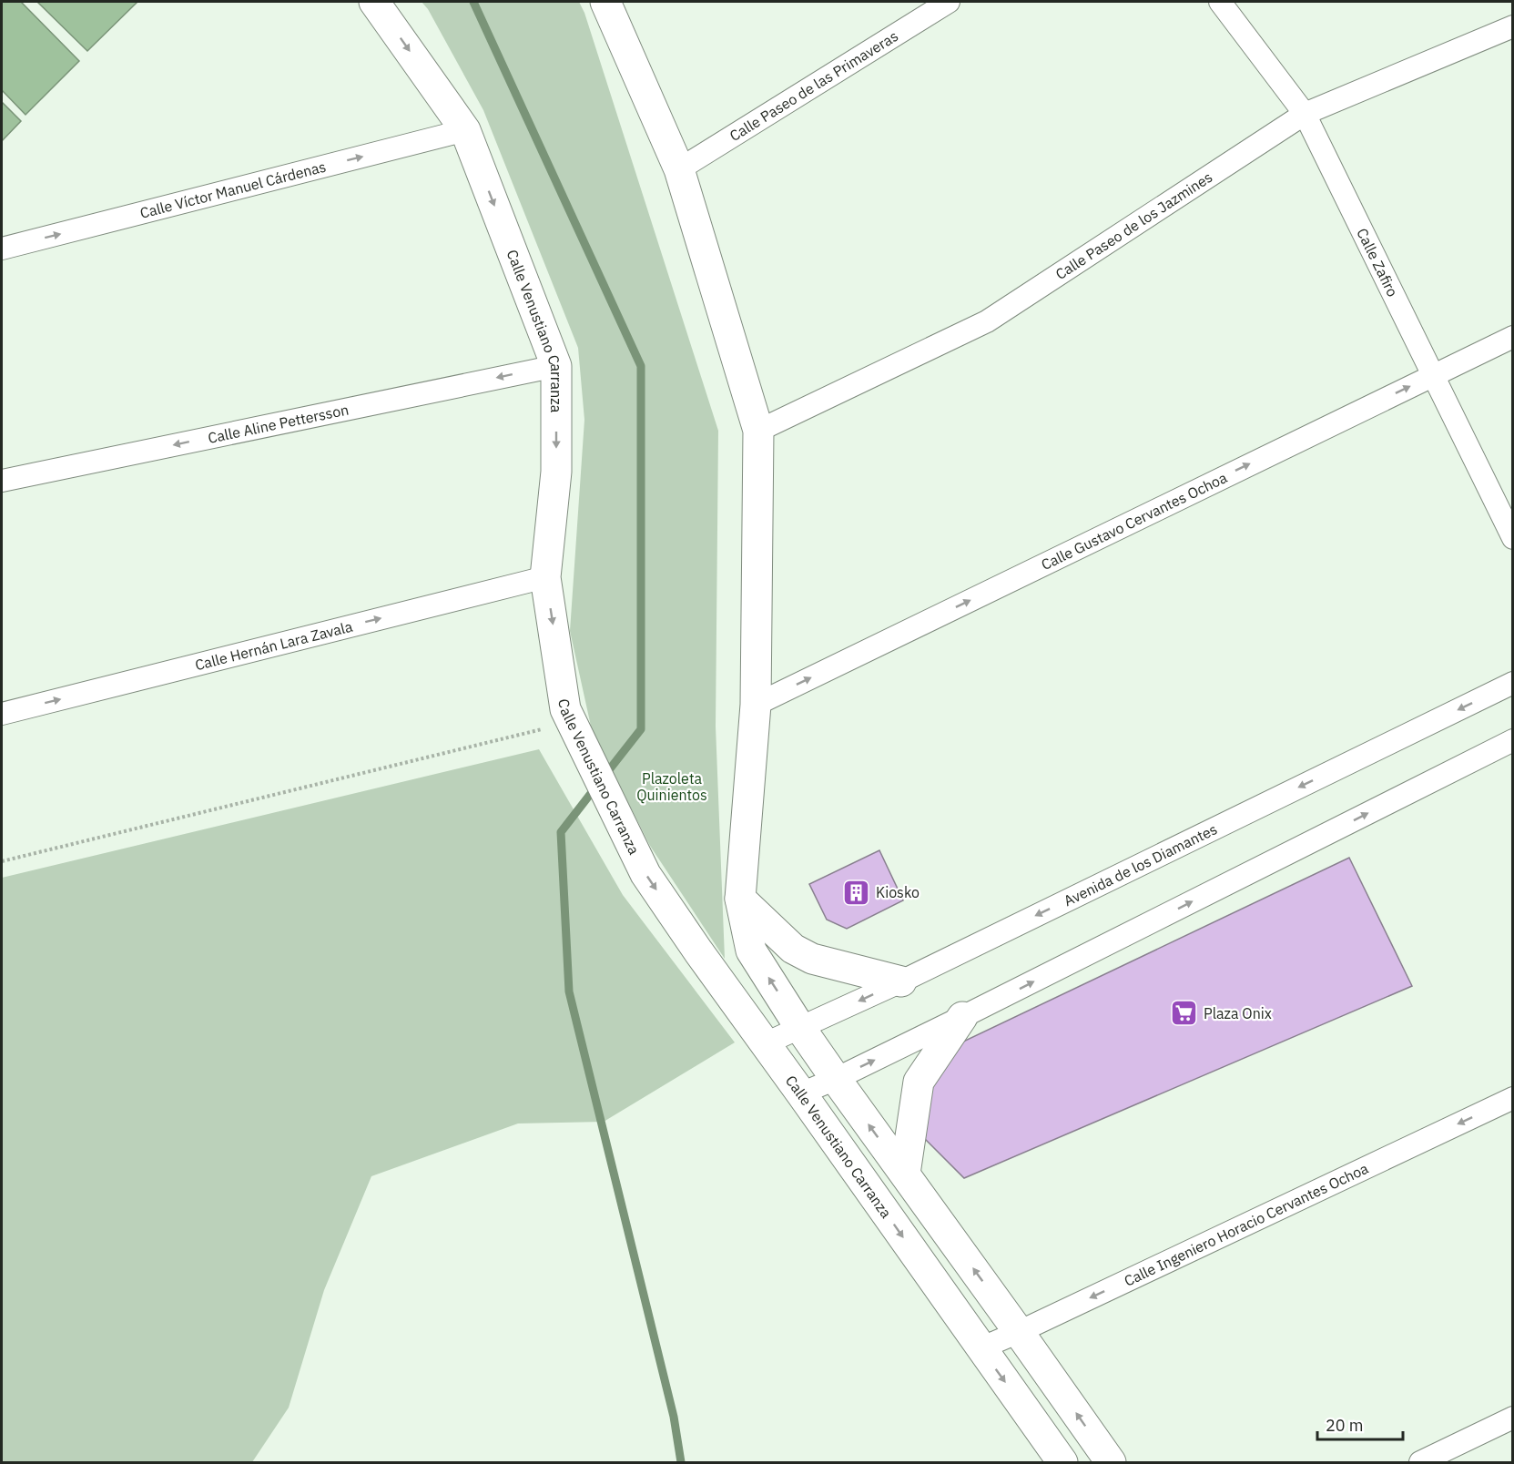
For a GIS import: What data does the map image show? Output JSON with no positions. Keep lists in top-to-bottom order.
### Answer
{
  "streets": {
    "street": [
      "Calle Paseo de las Primaveras",
      "Calle Víctor Manuel Cárdenas",
      "Calle Paseo de los Jazmines",
      "Calle Zafiro",
      "Calle Venustiano Carranza",
      "Calle Aline Pettersson",
      "Calle Gustavo Cervantes Ochoa",
      "Calle Hernán Lara Zavala",
      "Avenida de los Diamantes",
      "Calle Ingeniero Horacio Cervantes Ochoa"
    ]
  },
  "crossings": [
    ["Calle Víctor Manuel Cárdenas", "Calle Venustiano Carranza"],
    ["Calle Paseo de los Jazmines", "Calle Zafiro"],
    ["Calle Zafiro", "Calle Gustavo Cervantes Ochoa"],
    ["Calle Venustiano Carranza", "Calle Aline Pettersson"],
    ["Calle Venustiano Carranza", "Calle Hernán Lara Zavala"],
    ["Calle Venustiano Carranza", "Avenida de los Diamantes"],
    ["Calle Venustiano Carranza", "Calle Ingeniero Horacio Cervantes Ochoa"]
  ],
  "one_way": [
    "Calle Víctor Manuel Cárdenas",
    "Calle Aline Pettersson",
    "Calle Gustavo Cervantes Ochoa",
    "Calle Hernán Lara Zavala",
    "Calle Ingeniero Horacio Cervantes Ochoa"
  ],
  "parks": ["Plazoleta Quinientos"],
  "places": {
    "building": ["Kiosko"],
    "supermarket": ["Plaza Onix"]
  },
  "scale_bar": "20 m"
}
